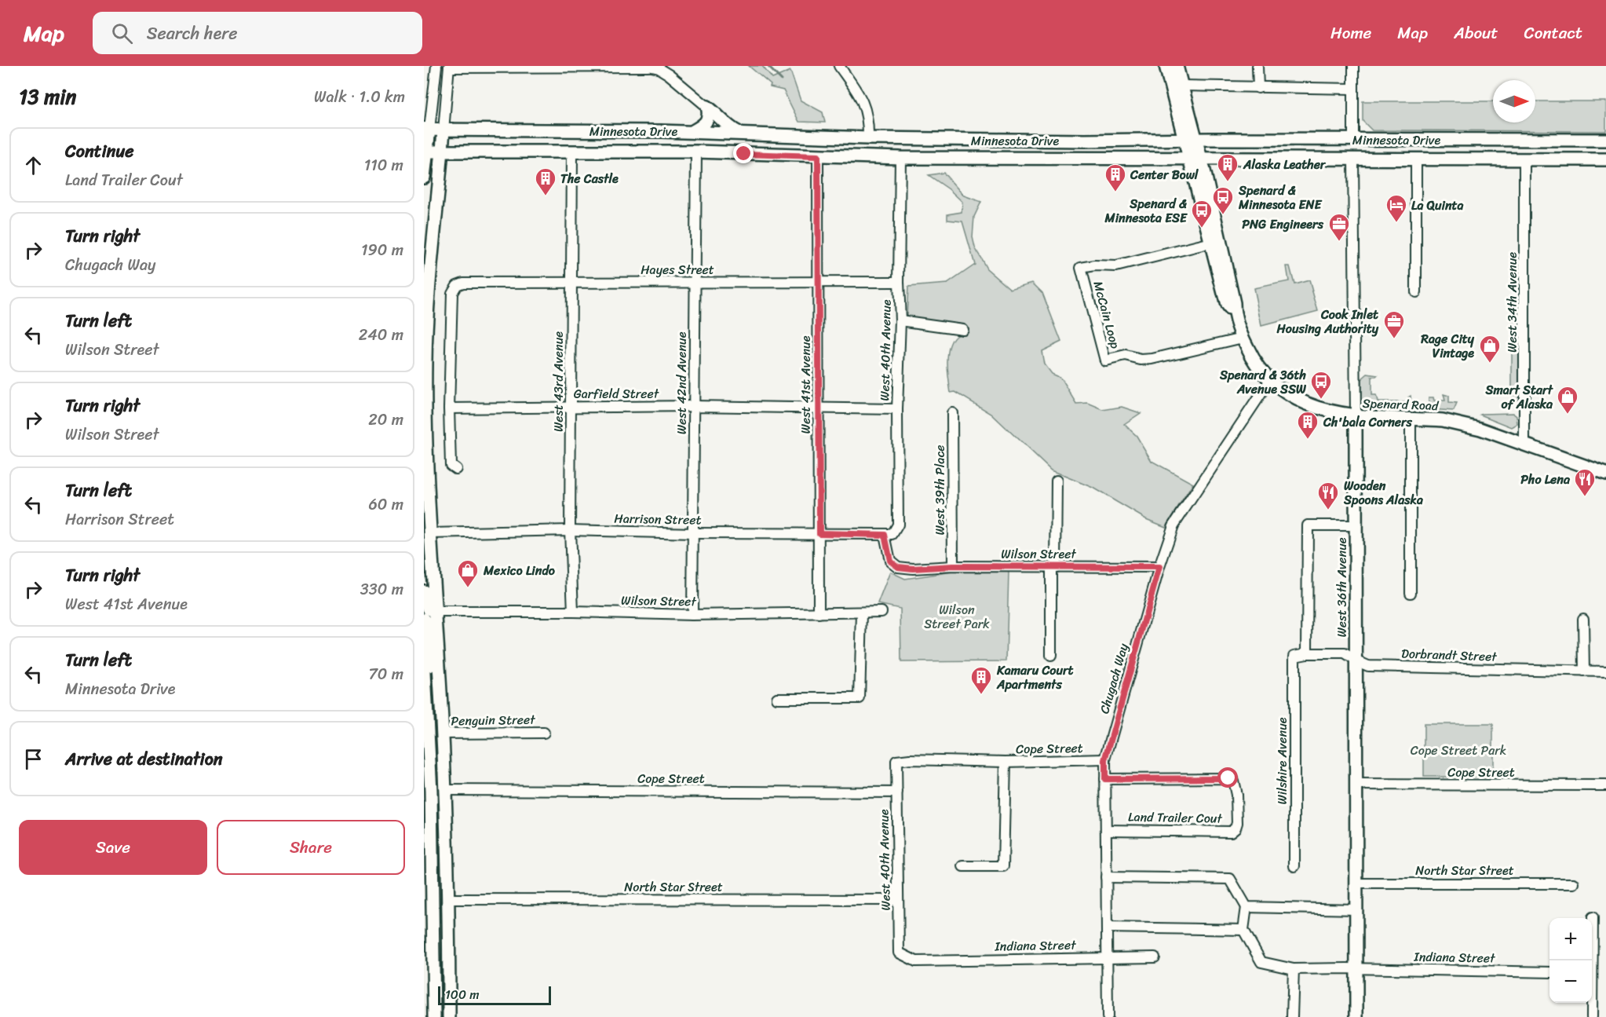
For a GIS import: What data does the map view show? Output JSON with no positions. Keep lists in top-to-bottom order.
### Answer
{
  "streets": {
    "main road": ["Minnesota Drive", "Spenard Road", "West 36th Avenue"],
    "street": [
      "Hayes Street",
      "West 34th Avenue",
      "McCain Loop",
      "West 40th Avenue",
      "West 43rd Avenue",
      "West 42nd Avenue",
      "West 41st Avenue",
      "Garfield Street",
      "West 39th Place",
      "Harrison Street",
      "Wilson Street",
      "Dorbrandt Street",
      "Chugach Way",
      "Penguin Street",
      "Cope Street",
      "Wilshire Avenue",
      "Land Trailer Cout",
      "North Star Street",
      "Indiana Street"
    ]
  },
  "crossings": [
    ["Minnesota Drive", "West 34th Avenue"],
    ["Minnesota Drive", "West 40th Avenue"],
    ["Minnesota Drive", "West 43rd Avenue"],
    ["Minnesota Drive", "West 42nd Avenue"],
    ["Minnesota Drive", "West 41st Avenue"],
    ["Minnesota Drive", "Spenard Road"],
    ["Minnesota Drive", "West 36th Avenue"],
    ["Hayes Street", "West 40th Avenue"],
    ["Hayes Street", "West 43rd Avenue"],
    ["Hayes Street", "West 42nd Avenue"],
    ["Hayes Street", "West 41st Avenue"],
    ["Hayes Street", "Garfield Street"],
    ["West 34th Avenue", "Spenard Road"],
    ["McCain Loop", "Spenard Road"],
    ["West 40th Avenue", "Garfield Street"],
    ["West 40th Avenue", "Harrison Street"],
    ["West 40th Avenue", "Wilson Street"],
    ["West 40th Avenue", "Cope Street"],
    ["West 40th Avenue", "North Star Street"],
    ["West 40th Avenue", "Indiana Street"],
    ["West 43rd Avenue", "Garfield Street"],
    ["West 43rd Avenue", "Harrison Street"],
    ["West 43rd Avenue", "Wilson Street"],
    ["West 42nd Avenue", "Garfield Street"],
    ["West 42nd Avenue", "Harrison Street"],
    ["West 42nd Avenue", "Wilson Street"],
    ["West 41st Avenue", "Garfield Street"],
    ["West 41st Avenue", "Harrison Street"],
    ["West 41st Avenue", "Wilson Street"],
    ["Spenard Road", "West 36th Avenue"],
    ["Spenard Road", "Chugach Way"],
    ["West 39th Place", "Wilson Street"],
    ["Harrison Street", "Wilson Street"],
    ["Wilson Street", "Chugach Way"],
    ["West 36th Avenue", "Dorbrandt Street"],
    ["West 36th Avenue", "Cope Street"],
    ["West 36th Avenue", "North Star Street"],
    ["West 36th Avenue", "Indiana Street"],
    ["Dorbrandt Street", "Wilshire Avenue"],
    ["Chugach Way", "Cope Street"],
    ["Chugach Way", "Land Trailer Cout"],
    ["Chugach Way", "Indiana Street"]
  ],
  "parks": ["Wilson Street Park", "Cope Street Park"],
  "places": {
    "building": [
      "Alaska Leather",
      "Center Bowl",
      "The Castle",
      "Ch'bala Corners",
      "Kamaru Court Apartments"
    ],
    "bus stop": ["Spenard & Minnesota ENE", "Spenard & Minnesota ESE", "Spenard & 36th Avenue SSW"],
    "hotel": ["La Quinta"],
    "office": ["PNG Engineers", "Cook Inlet Housing Authority"],
    "shop": ["Rage City Vintage", "Smart Start of Alaska", "Mexico Lindo"],
    "restaurant": ["Pho Lena", "Wooden Spoons Alaska"]
  },
  "scale_bar": "100 m",
  "north": "right",
  "page": {
    "header": "Map",
    "search": "Search here",
    "nav": [
      "Home",
      "Map",
      "About",
      "Contact"
    ],
    "heading": ["13 min", "Walk · 1.0 km"],
    "list": [
      ["Continue", "Land Trailer Cout", "110 m"],
      ["Turn right", "Chugach Way", "190 m"],
      ["Turn left", "Wilson Street", "240 m"],
      ["Turn right", "Wilson Street", "20 m"],
      ["Turn left", "Harrison Street", "60 m"],
      ["Turn right", "West 41st Avenue", "330 m"],
      ["Turn left", "Minnesota Drive", "70 m"],
      "Arrive at destination"
    ],
    "buttons": ["Save", "Share"],
    "map_buttons": ["+", "−"],
    "scale": "100 m"
  }
}
